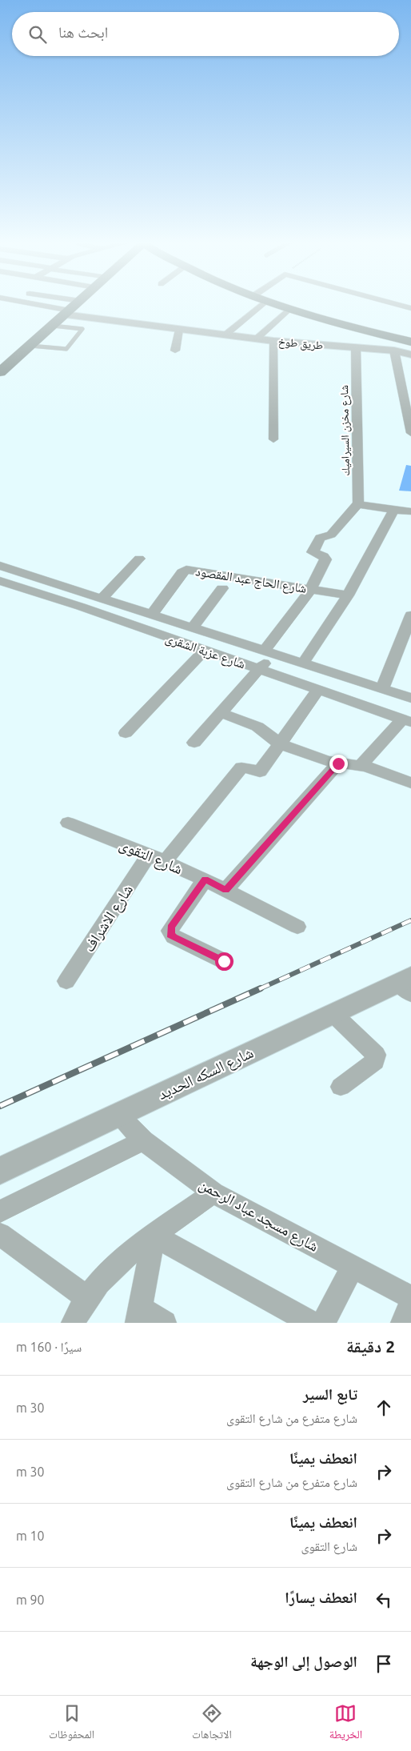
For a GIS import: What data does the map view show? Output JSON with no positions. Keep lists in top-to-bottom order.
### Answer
{
  "streets": {
    "main road": ["طريق طوخ"],
    "street": [
      "شارع مخزن السيراميك",
      "شارع الحاج عبد المقصود",
      "شارع عزبة الشقرى",
      "شارع التقوى",
      "شارع الاشراف",
      "شارع السكه الحديد",
      "شارع مسجد عباد الرحمن"
    ]
  },
  "crossings": [
    ["طريق طوخ", "شارع مخزن السيراميك"],
    ["شارع الحاج عبد المقصود", "شارع عزبة الشقرى"],
    ["شارع التقوى", "شارع الاشراف"],
    ["شارع السكه الحديد", "شارع مسجد عباد الرحمن"]
  ],
  "page": {
    "search": "ابحث هنا",
    "heading": ["2 دقيقة", "سيرًا · 160 m"],
    "list": [
      ["تابع السير", "شارع متفرع من شارع التقوى", "30 m"],
      ["انعطف يمينًا", "شارع متفرع من شارع التقوى", "30 m"],
      ["انعطف يمينًا", "شارع التقوى", "10 m"],
      ["انعطف يسارًا", "90 m"],
      "الوصول إلى الوجهة"
    ],
    "nav": ["الخريطة", "الاتجاهات", "المحفوظات"]
  }
}
